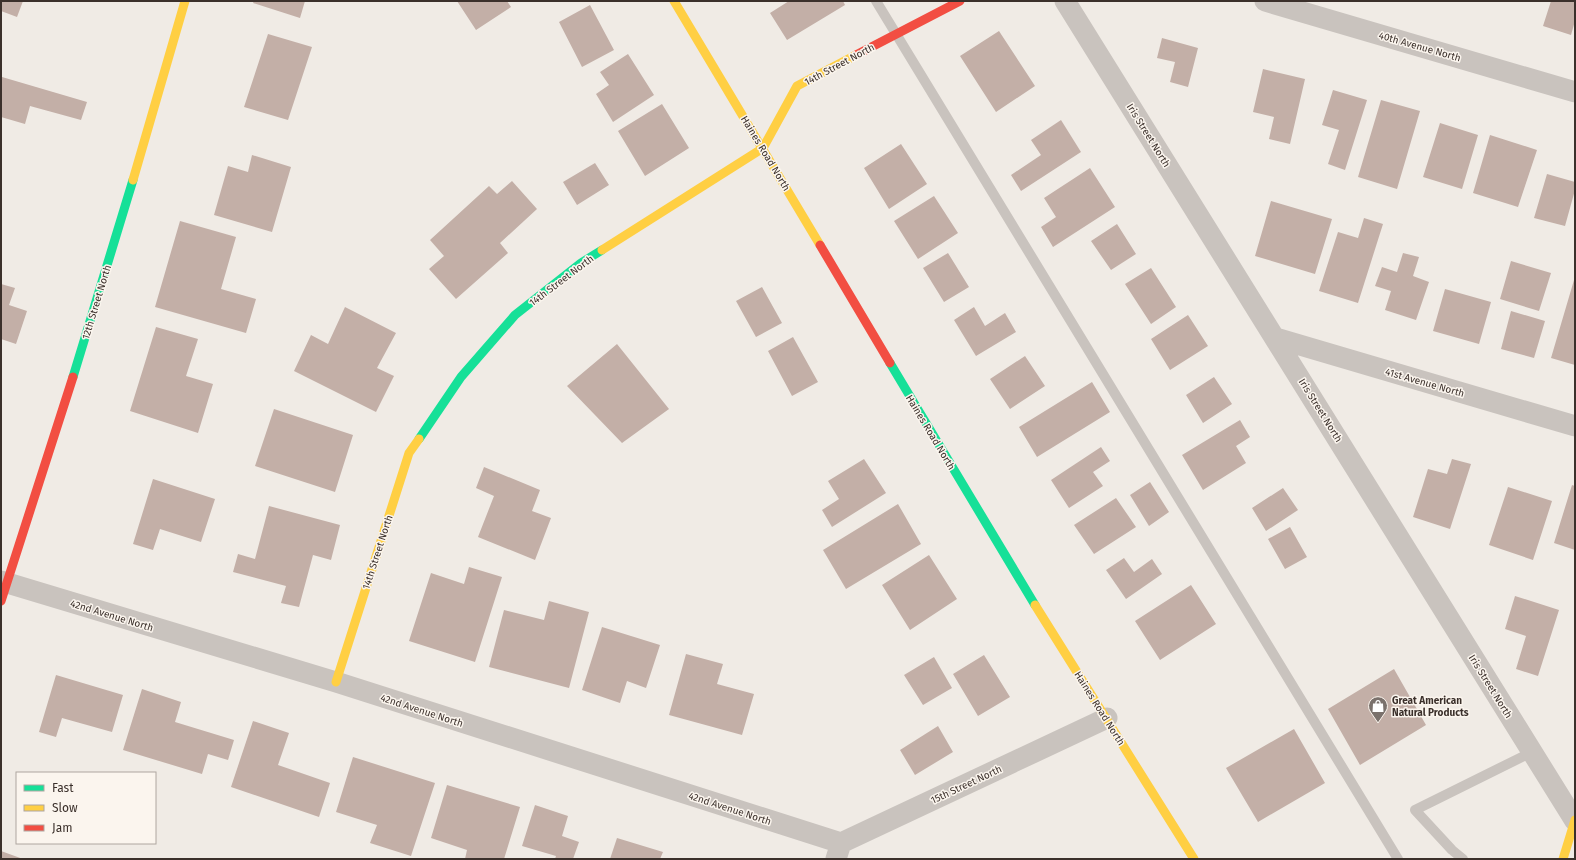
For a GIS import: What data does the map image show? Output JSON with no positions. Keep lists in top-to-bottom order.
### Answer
{
  "streets": {
    "street": [
      "40th Avenue North",
      "14th Street North",
      "Iris Street North",
      "Haines Road North",
      "12th Street North",
      "41st Avenue North",
      "42nd Avenue North",
      "15th Street North"
    ]
  },
  "crossings": [
    ["14th Street North", "Haines Road North"],
    ["14th Street North", "42nd Avenue North"],
    ["Iris Street North", "41st Avenue North"],
    ["Haines Road North", "15th Street North"],
    ["12th Street North", "42nd Avenue North"],
    ["42nd Avenue North", "15th Street North"]
  ],
  "places": {
    "shop": ["Great American Natural Products"]
  },
  "legend": ["Fast", "Slow", "Jam"]
}
